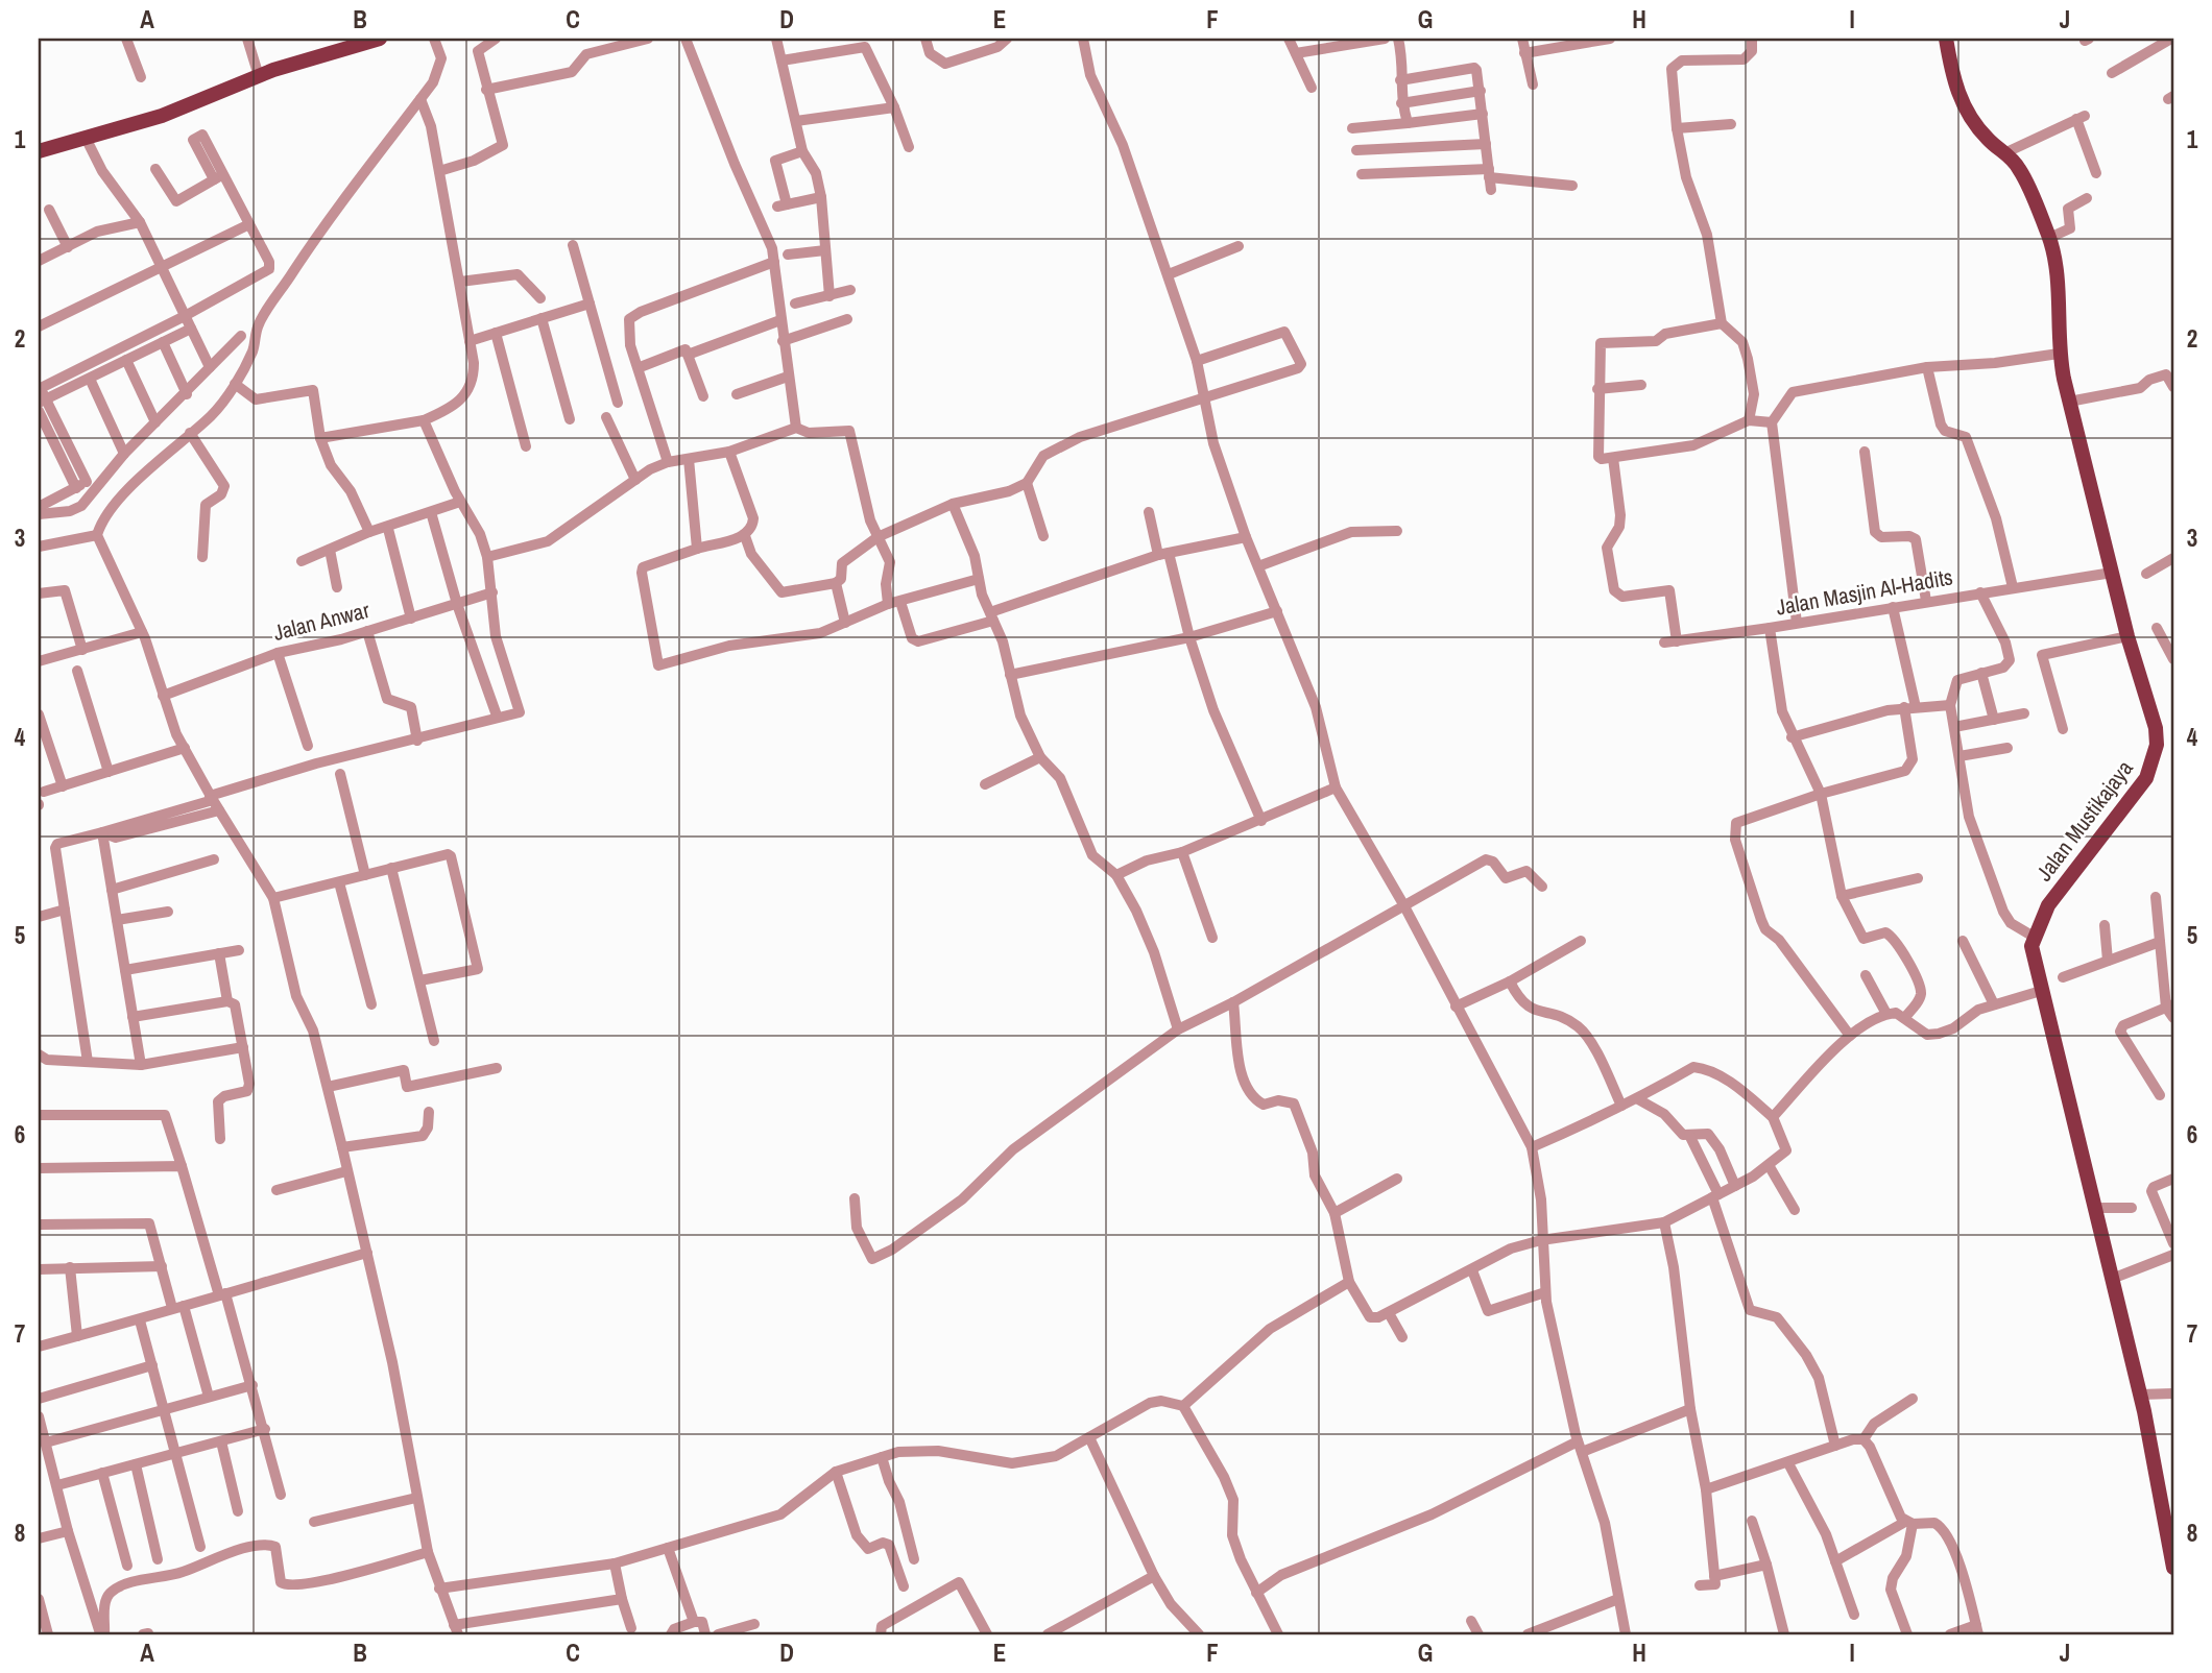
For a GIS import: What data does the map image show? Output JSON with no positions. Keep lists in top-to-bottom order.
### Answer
{
  "streets": {
    "main road": ["Jalan Mustikajaya"],
    "street": ["Jalan Masjin Al-Hadits", "Jalan Anwar"]
  },
  "crossings": [
    ["Jalan Masjin Al-Hadits", "Jalan Mustikajaya"]
  ],
  "grid": {
    "columns": [
      "A",
      "B",
      "C",
      "D",
      "E",
      "F",
      "G",
      "H",
      "I",
      "J"
    ],
    "rows": [
      "1",
      "2",
      "3",
      "4",
      "5",
      "6",
      "7",
      "8"
    ]
  }
}
